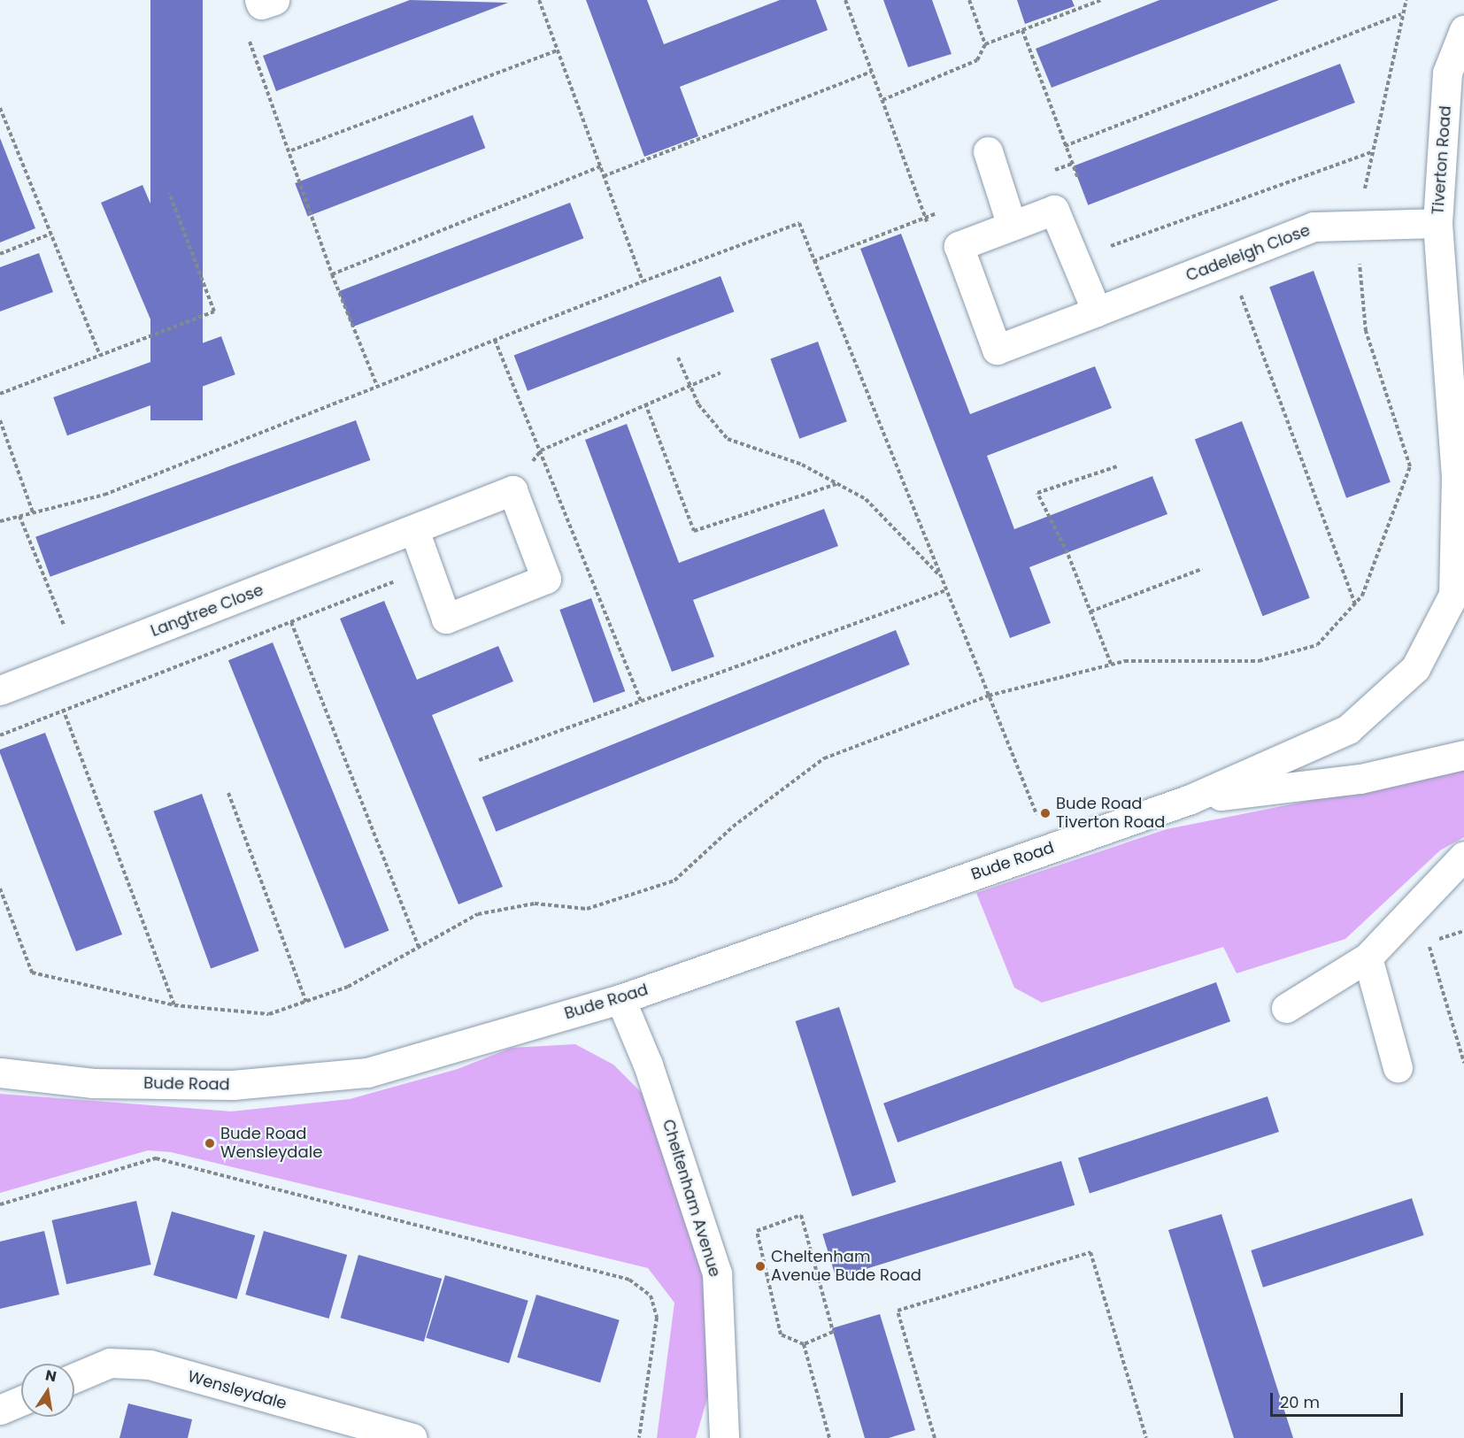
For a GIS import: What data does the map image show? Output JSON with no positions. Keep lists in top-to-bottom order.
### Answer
{
  "streets": {
    "street": [
      "Tiverton Road",
      "Cadeleigh Close",
      "Langtree Close",
      "Bude Road",
      "Cheltenham Avenue",
      "Wensleydale"
    ]
  },
  "crossings": [
    ["Tiverton Road", "Cadeleigh Close"],
    ["Tiverton Road", "Bude Road"],
    ["Bude Road", "Cheltenham Avenue"]
  ],
  "places": ["Bude Road Tiverton Road", "Bude Road Wensleydale", "Cheltenham Avenue Bude Road"],
  "scale_bar": "20 m",
  "north": "top"
}
